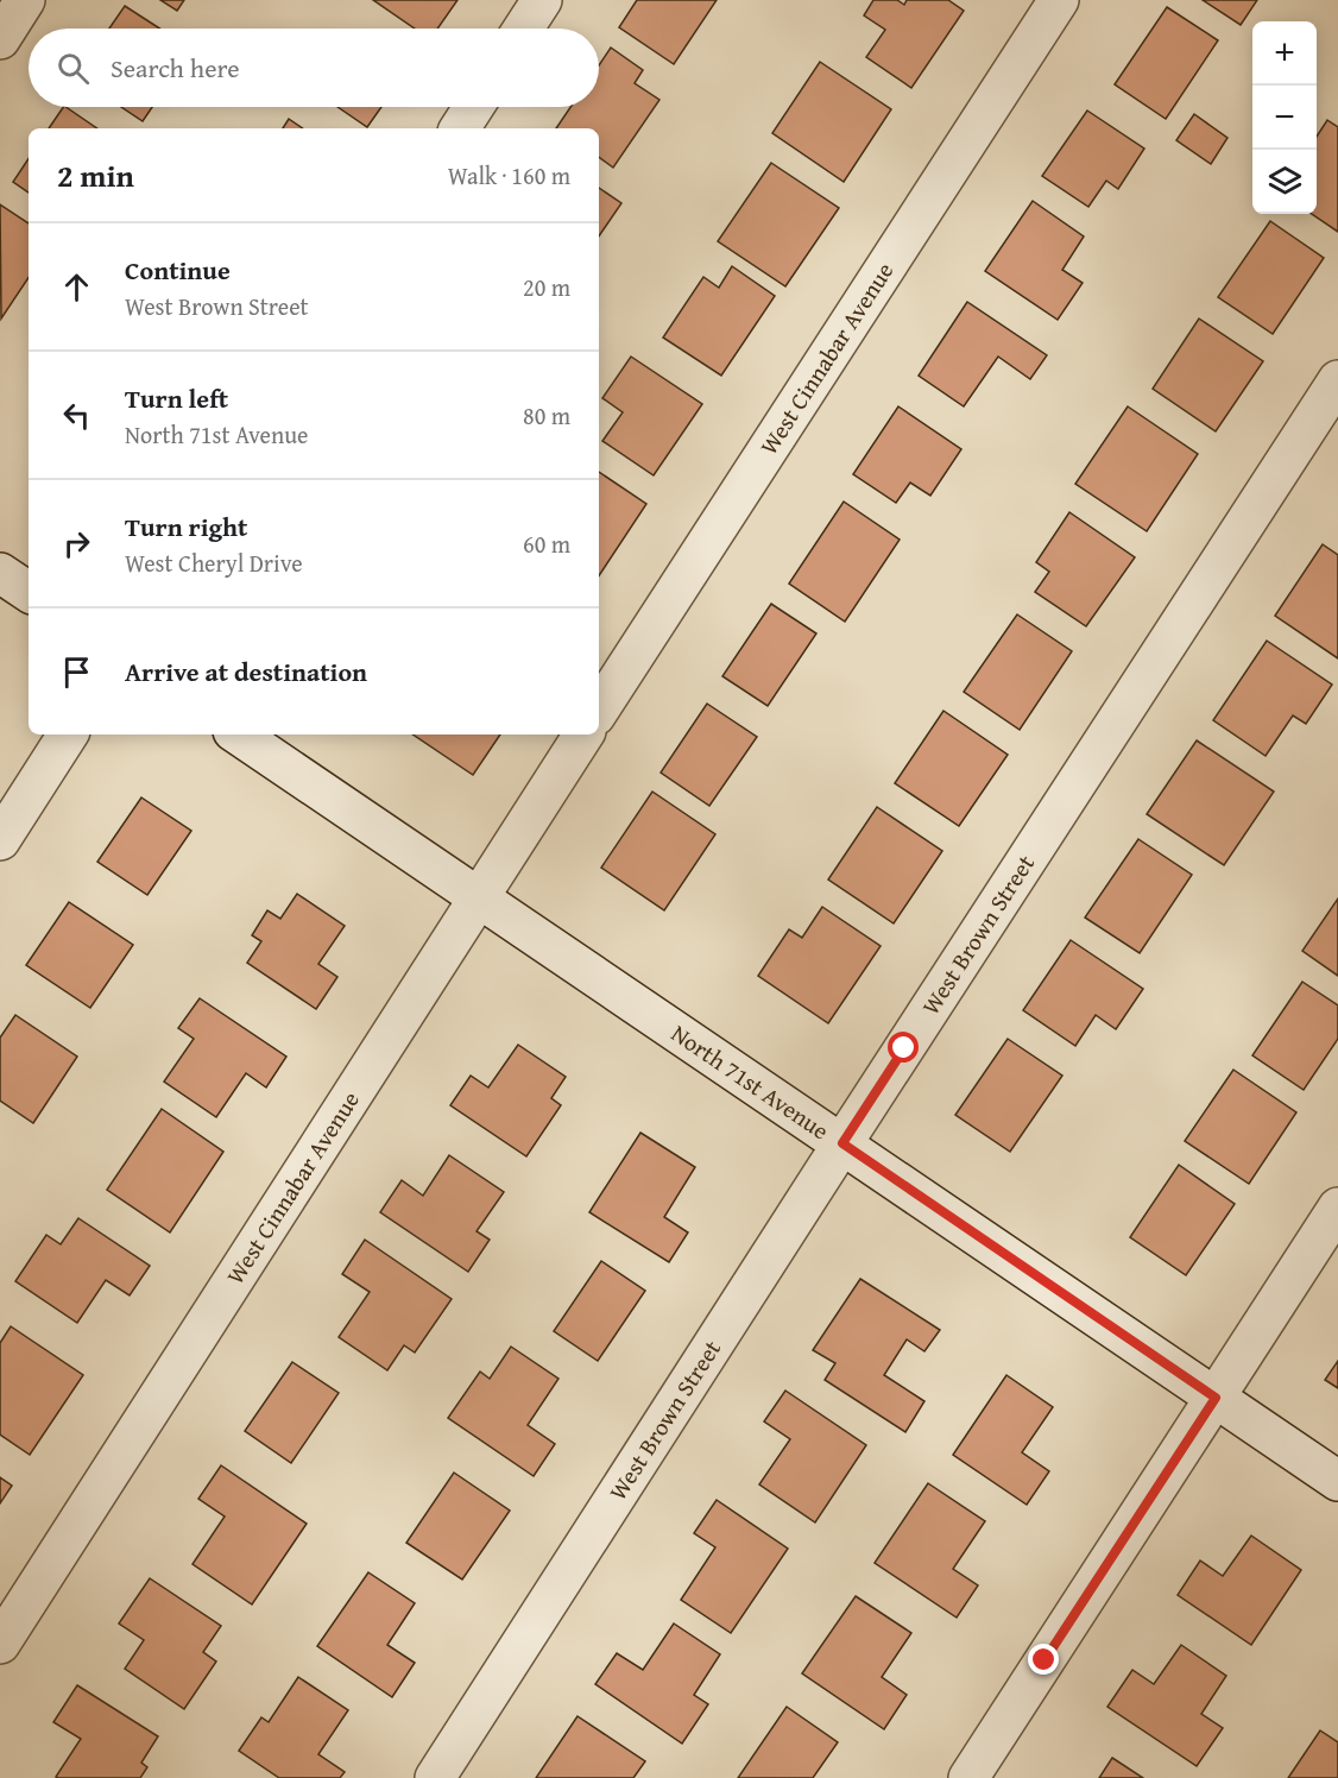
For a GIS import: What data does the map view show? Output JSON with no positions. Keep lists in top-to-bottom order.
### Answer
{
  "streets": {
    "street": ["West Cinnabar Avenue", "West Brown Street", "North 71st Avenue"]
  },
  "crossings": [
    ["West Cinnabar Avenue", "North 71st Avenue"],
    ["West Brown Street", "North 71st Avenue"]
  ],
  "page": {
    "map_buttons": ["+", "−"],
    "search": "Search here",
    "heading": ["2 min", "Walk · 160 m"],
    "list": [
      ["Continue", "West Brown Street", "20 m"],
      ["Turn left", "North 71st Avenue", "80 m"],
      ["Turn right", "West Cheryl Drive", "60 m"],
      "Arrive at destination"
    ]
  }
}
